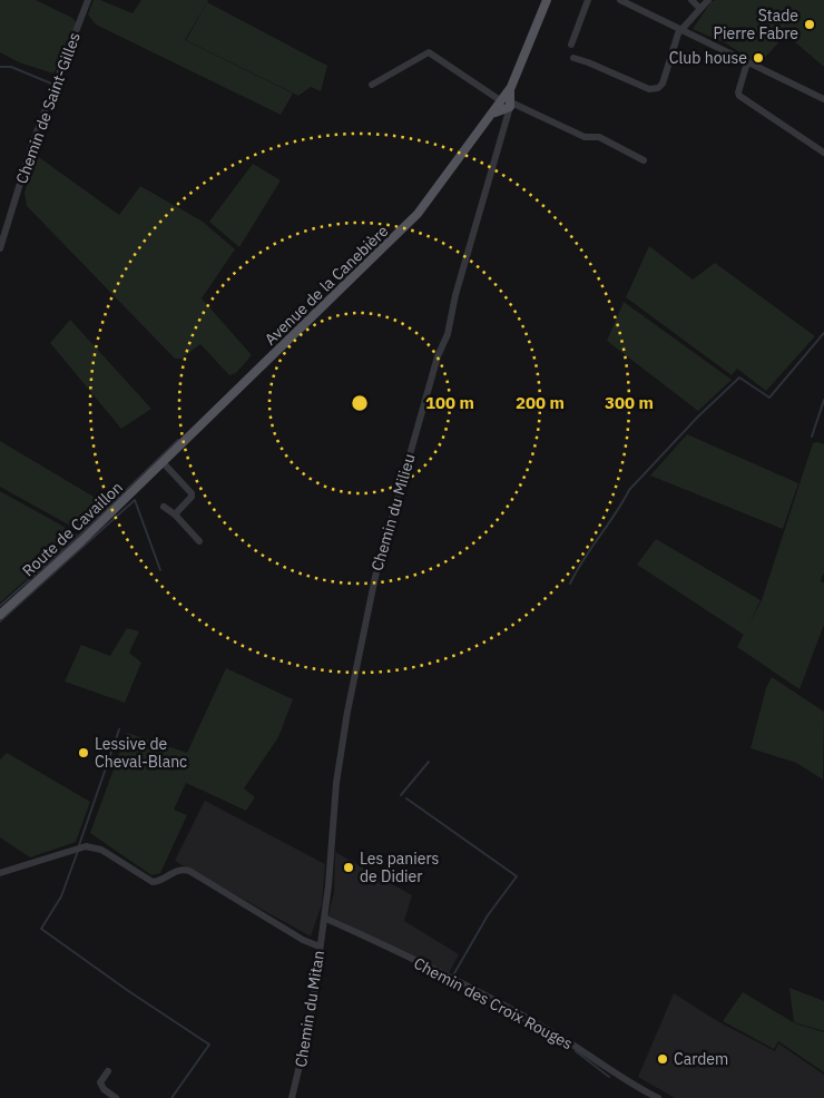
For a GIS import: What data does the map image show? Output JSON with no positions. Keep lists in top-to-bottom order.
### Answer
{
  "streets": {
    "main road": ["Avenue de la Canebière", "Route de Cavaillon"],
    "street": [
      "Chemin de Saint-Gilles",
      "Chemin du Milieu",
      "Chemin des Croix Rouges",
      "Chemin du Mitan"
    ]
  },
  "crossings": [
    ["Avenue de la Canebière", "Chemin du Milieu"],
    ["Avenue de la Canebière", "Route de Cavaillon"],
    ["Chemin du Milieu", "Chemin des Croix Rouges"],
    ["Chemin du Milieu", "Chemin du Mitan"],
    ["Chemin des Croix Rouges", "Chemin du Mitan"]
  ],
  "places": [
    "Stade Pierre Fabre",
    "Club house",
    "Lessive de Cheval-Blanc",
    "Les paniers de Didier",
    "Cardem"
  ],
  "rings": ["100 m", "200 m", "300 m"]
}
